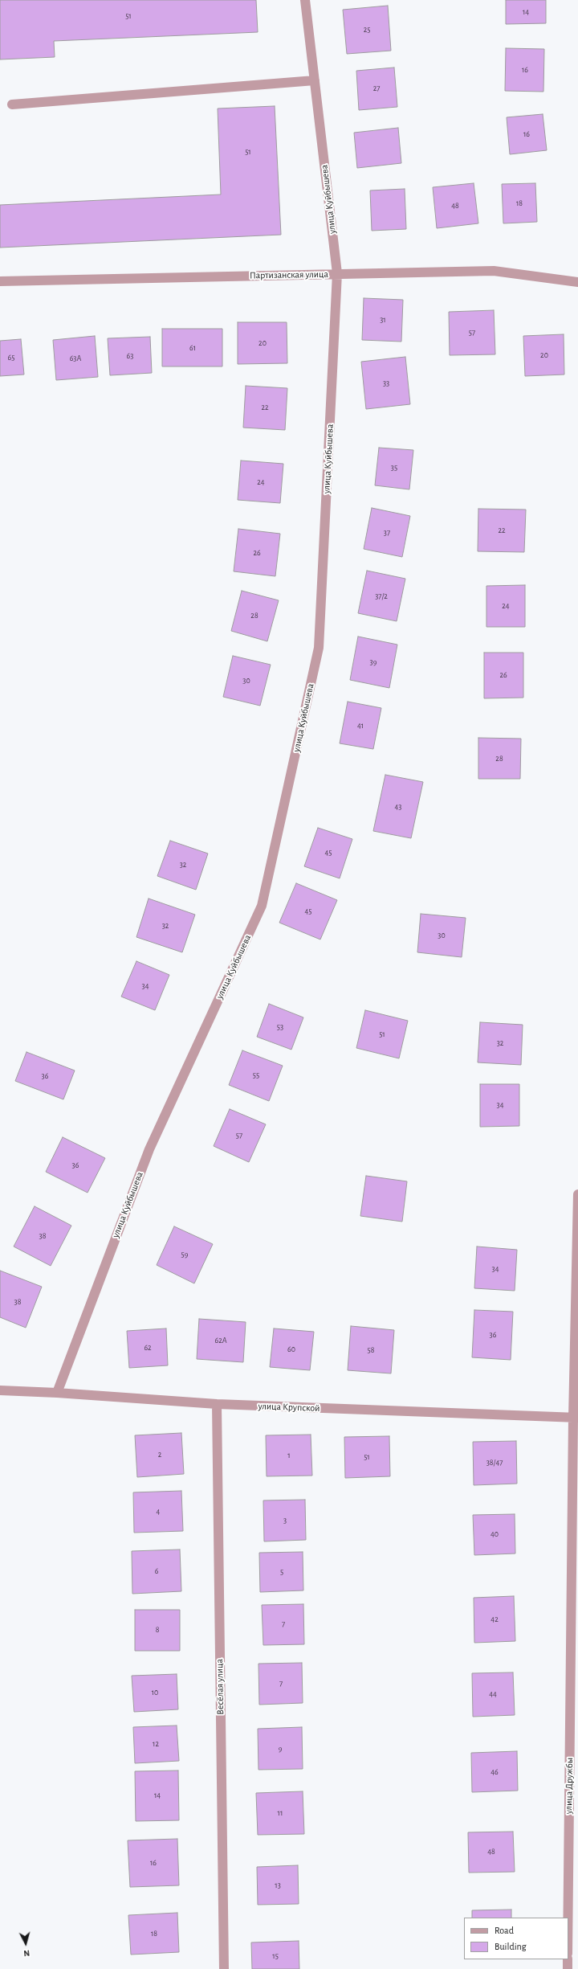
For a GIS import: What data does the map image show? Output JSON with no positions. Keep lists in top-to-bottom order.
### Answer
{
  "streets": {
    "street": [
      "улица Куйбышева",
      "Партизанская улица",
      "улица Крупской",
      "Весёлая улица",
      "улица Дружбы"
    ]
  },
  "crossings": [
    ["улица Куйбышева", "Партизанская улица"],
    ["улица Куйбышева", "улица Крупской"],
    ["улица Крупской", "Весёлая улица"],
    ["улица Крупской", "улица Дружбы"]
  ],
  "house_numbers": [
    "14",
    "51",
    "25",
    "16",
    "27",
    "16",
    "51",
    "18",
    "48",
    "31",
    "57",
    "20",
    "61",
    "20",
    "63",
    "65",
    "63А",
    "33",
    "22",
    "35",
    "24",
    "22",
    "37",
    "26",
    "37/2",
    "24",
    "28",
    "39",
    "26",
    "30",
    "41",
    "28",
    "43",
    "45",
    "32",
    "45",
    "32",
    "30",
    "34",
    "53",
    "51",
    "32",
    "55",
    "36",
    "34",
    "57",
    "36",
    "38",
    "59",
    "34",
    "38",
    "36",
    "62А",
    "62",
    "60",
    "58",
    "2",
    "1",
    "51",
    "38/47",
    "4",
    "3",
    "40",
    "6",
    "5",
    "42",
    "7",
    "8",
    "7",
    "10",
    "44",
    "12",
    "9",
    "46",
    "14",
    "11",
    "48",
    "16",
    "13",
    "18",
    "15"
  ],
  "legend": ["Road", "Building"],
  "north": "bottom"
}
